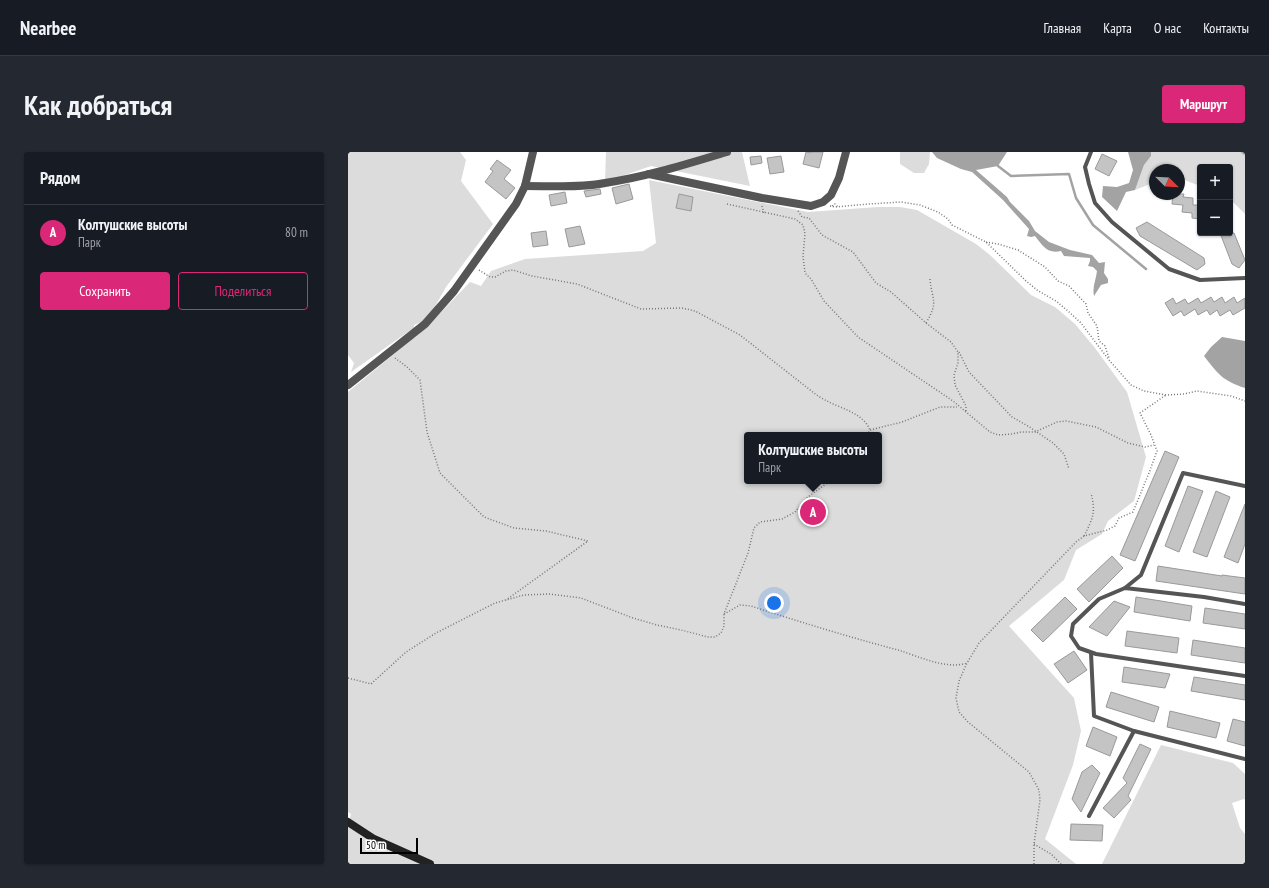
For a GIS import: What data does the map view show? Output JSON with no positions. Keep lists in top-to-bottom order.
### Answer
{
  "scale_bar": "50 m",
  "north": "bottom right",
  "page": {
    "header": "Nearbee",
    "nav": [
      "Главная",
      "Карта",
      "О нас",
      "Контакты"
    ],
    "buttons": [
      "Маршрут",
      ["Сохранить", "Поделиться"]
    ],
    "title": "Как добраться",
    "heading": "Рядом",
    "map_buttons": ["+", "−"],
    "list": [
      {
        "mark": "A",
        "name": "Колтушские высоты",
        "note": "Парк",
        "value": "80 m"
      }
    ],
    "popup": ["Колтушские высоты", "Парк"],
    "pins": "A",
    "scale": "50 m"
  }
}
